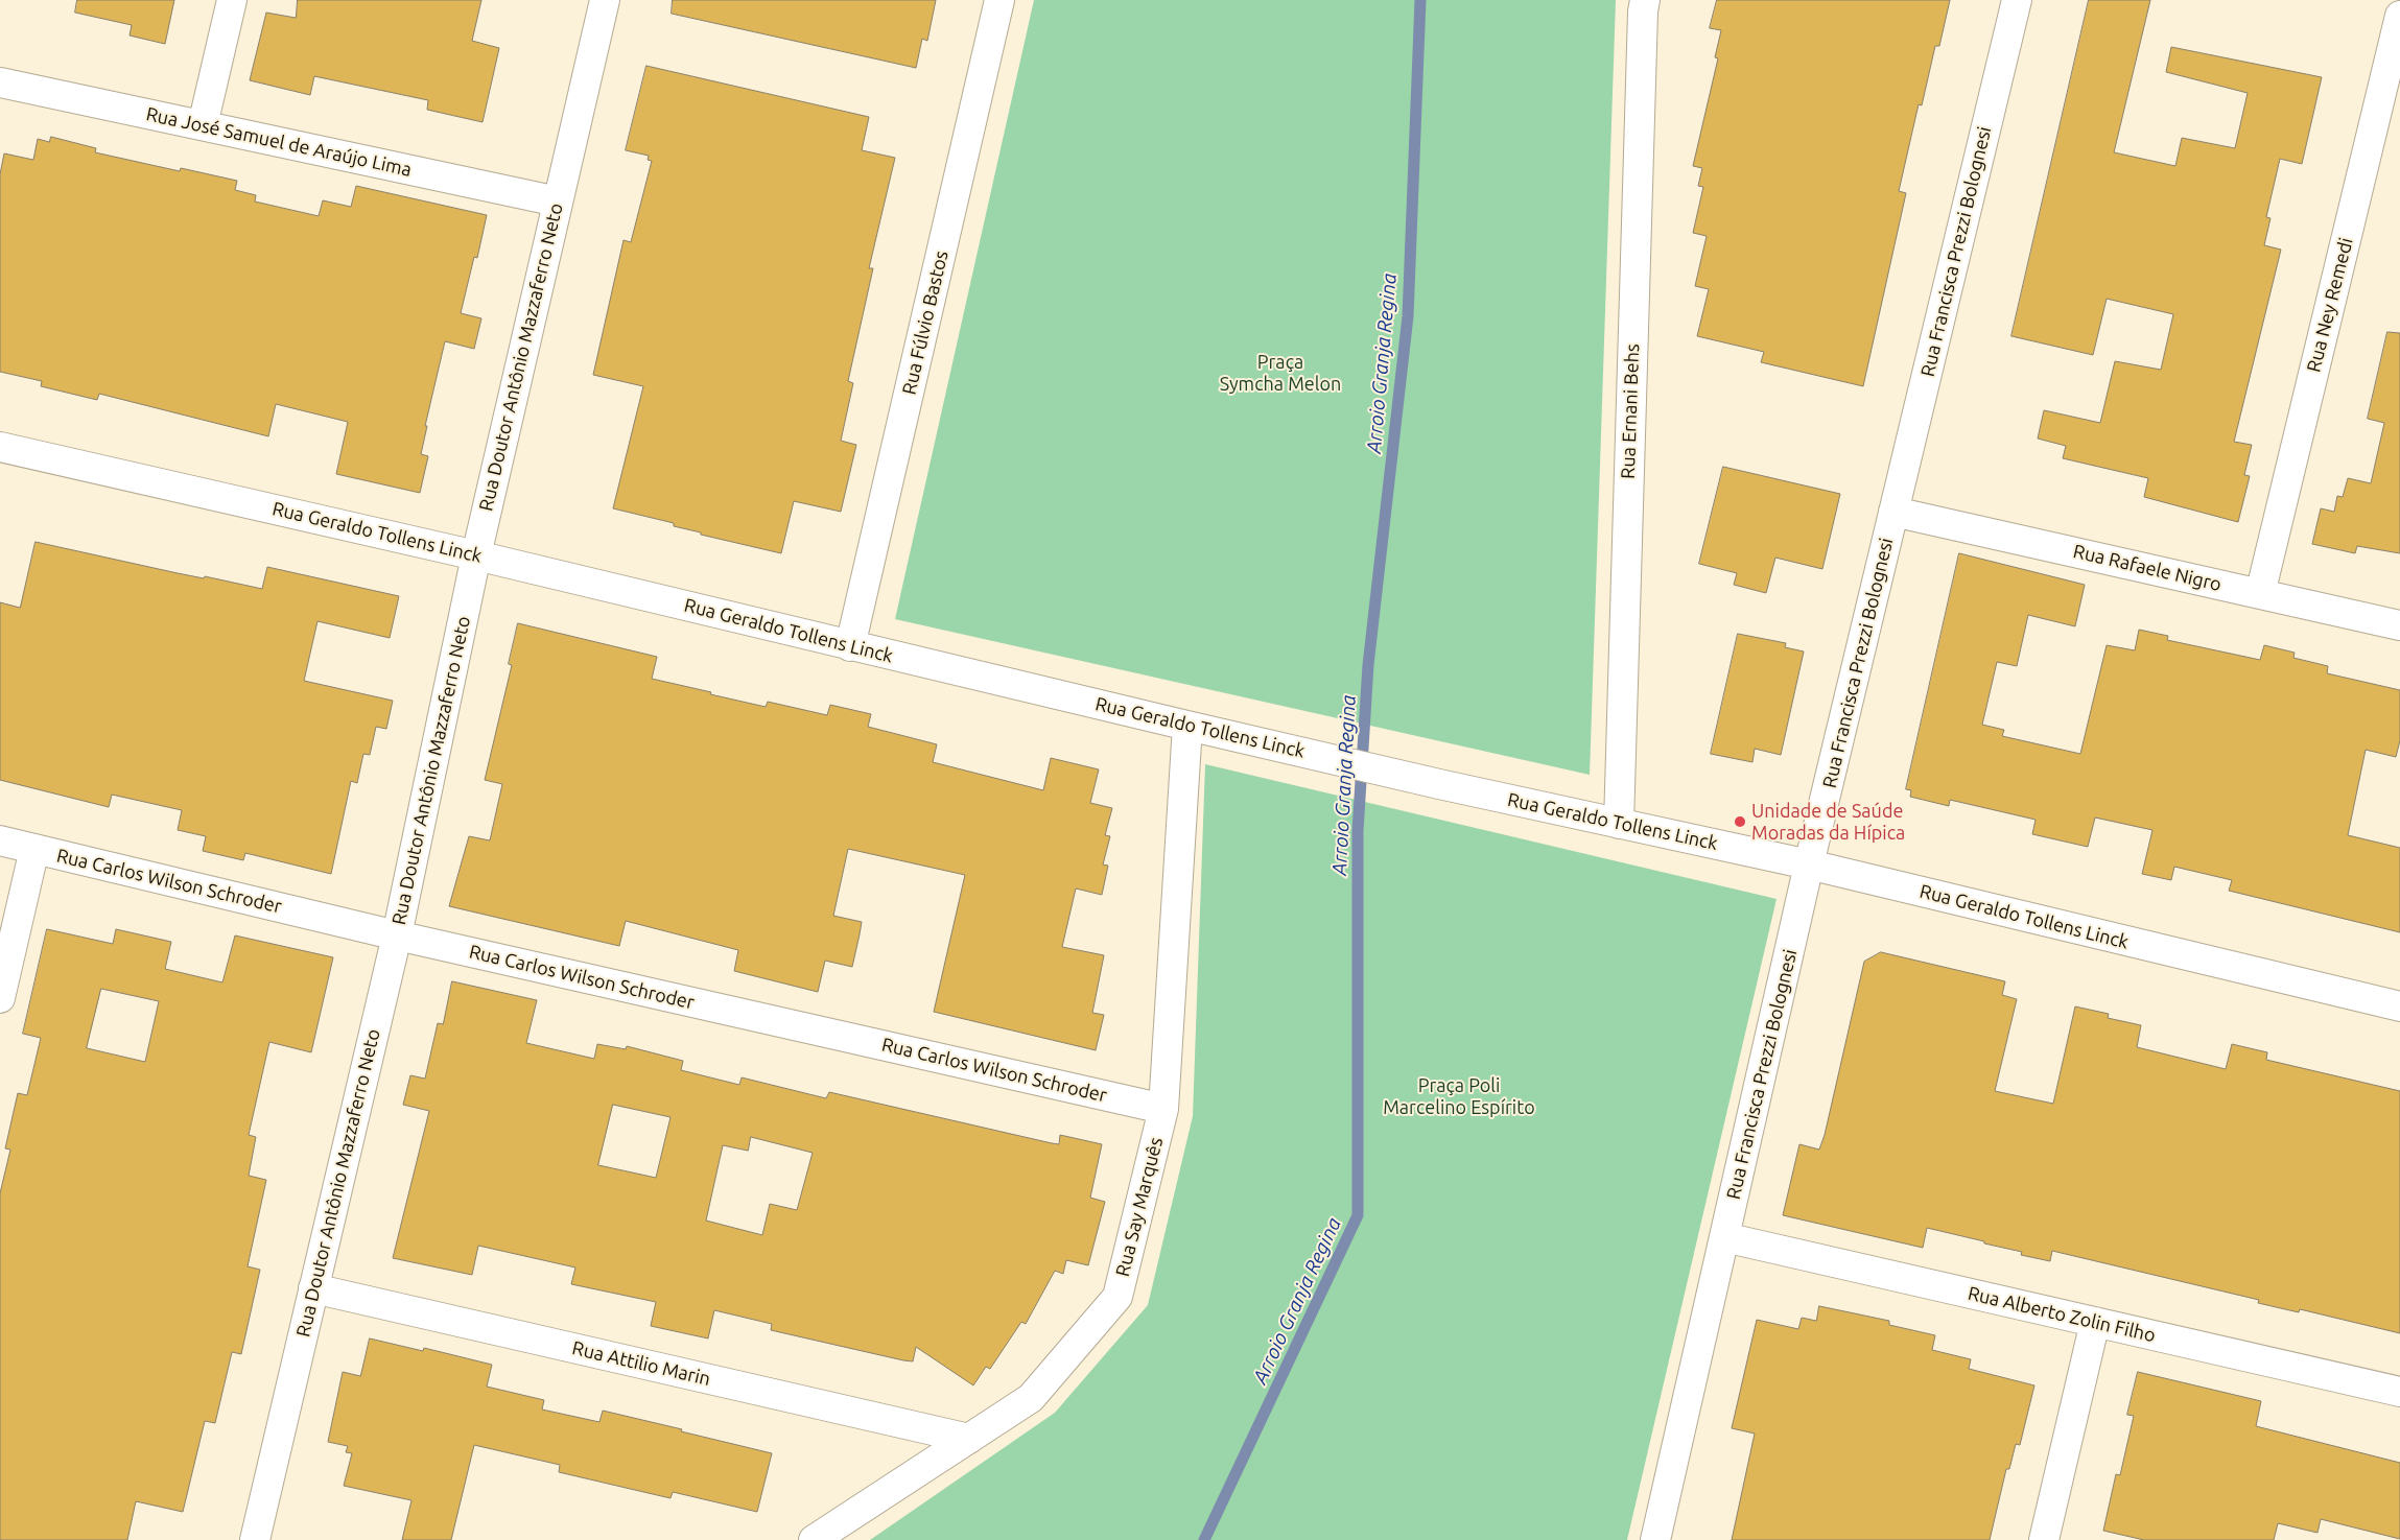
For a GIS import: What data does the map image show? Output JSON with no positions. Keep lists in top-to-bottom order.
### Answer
{
  "streets": {
    "street": [
      "Rua José Samuel de Araújo Lima",
      "Rua Francisca Prezzi Bolognesi",
      "Rua Ney Remedi",
      "Rua Fúlvio Bastos",
      "Rua Doutor Antônio Mazzaferro Neto",
      "Rua Ernani Behs",
      "Rua Geraldo Tollens Linck",
      "Rua Rafaele Nigro",
      "Rua Carlos Wilson Schroder",
      "Rua Say Marquês",
      "Rua Alberto Zolin Filho",
      "Rua Attilio Marin"
    ]
  },
  "crossings": [
    ["Rua José Samuel de Araújo Lima", "Rua Doutor Antônio Mazzaferro Neto"],
    ["Rua Francisca Prezzi Bolognesi", "Rua Geraldo Tollens Linck"],
    ["Rua Francisca Prezzi Bolognesi", "Rua Rafaele Nigro"],
    ["Rua Francisca Prezzi Bolognesi", "Rua Alberto Zolin Filho"],
    ["Rua Ney Remedi", "Rua Rafaele Nigro"],
    ["Rua Fúlvio Bastos", "Rua Geraldo Tollens Linck"],
    ["Rua Doutor Antônio Mazzaferro Neto", "Rua Geraldo Tollens Linck"],
    ["Rua Doutor Antônio Mazzaferro Neto", "Rua Carlos Wilson Schroder"],
    ["Rua Doutor Antônio Mazzaferro Neto", "Rua Attilio Marin"],
    ["Rua Ernani Behs", "Rua Geraldo Tollens Linck"],
    ["Rua Geraldo Tollens Linck", "Rua Say Marquês"],
    ["Rua Carlos Wilson Schroder", "Rua Say Marquês"],
    ["Rua Say Marquês", "Rua Attilio Marin"]
  ],
  "water": ["Arroio Granja Regina"],
  "parks": ["Praça Symcha Melon", "Praça Poli Marcelino Espírito"],
  "places": ["Unidade de Saúde Moradas da Hípica"]
}
